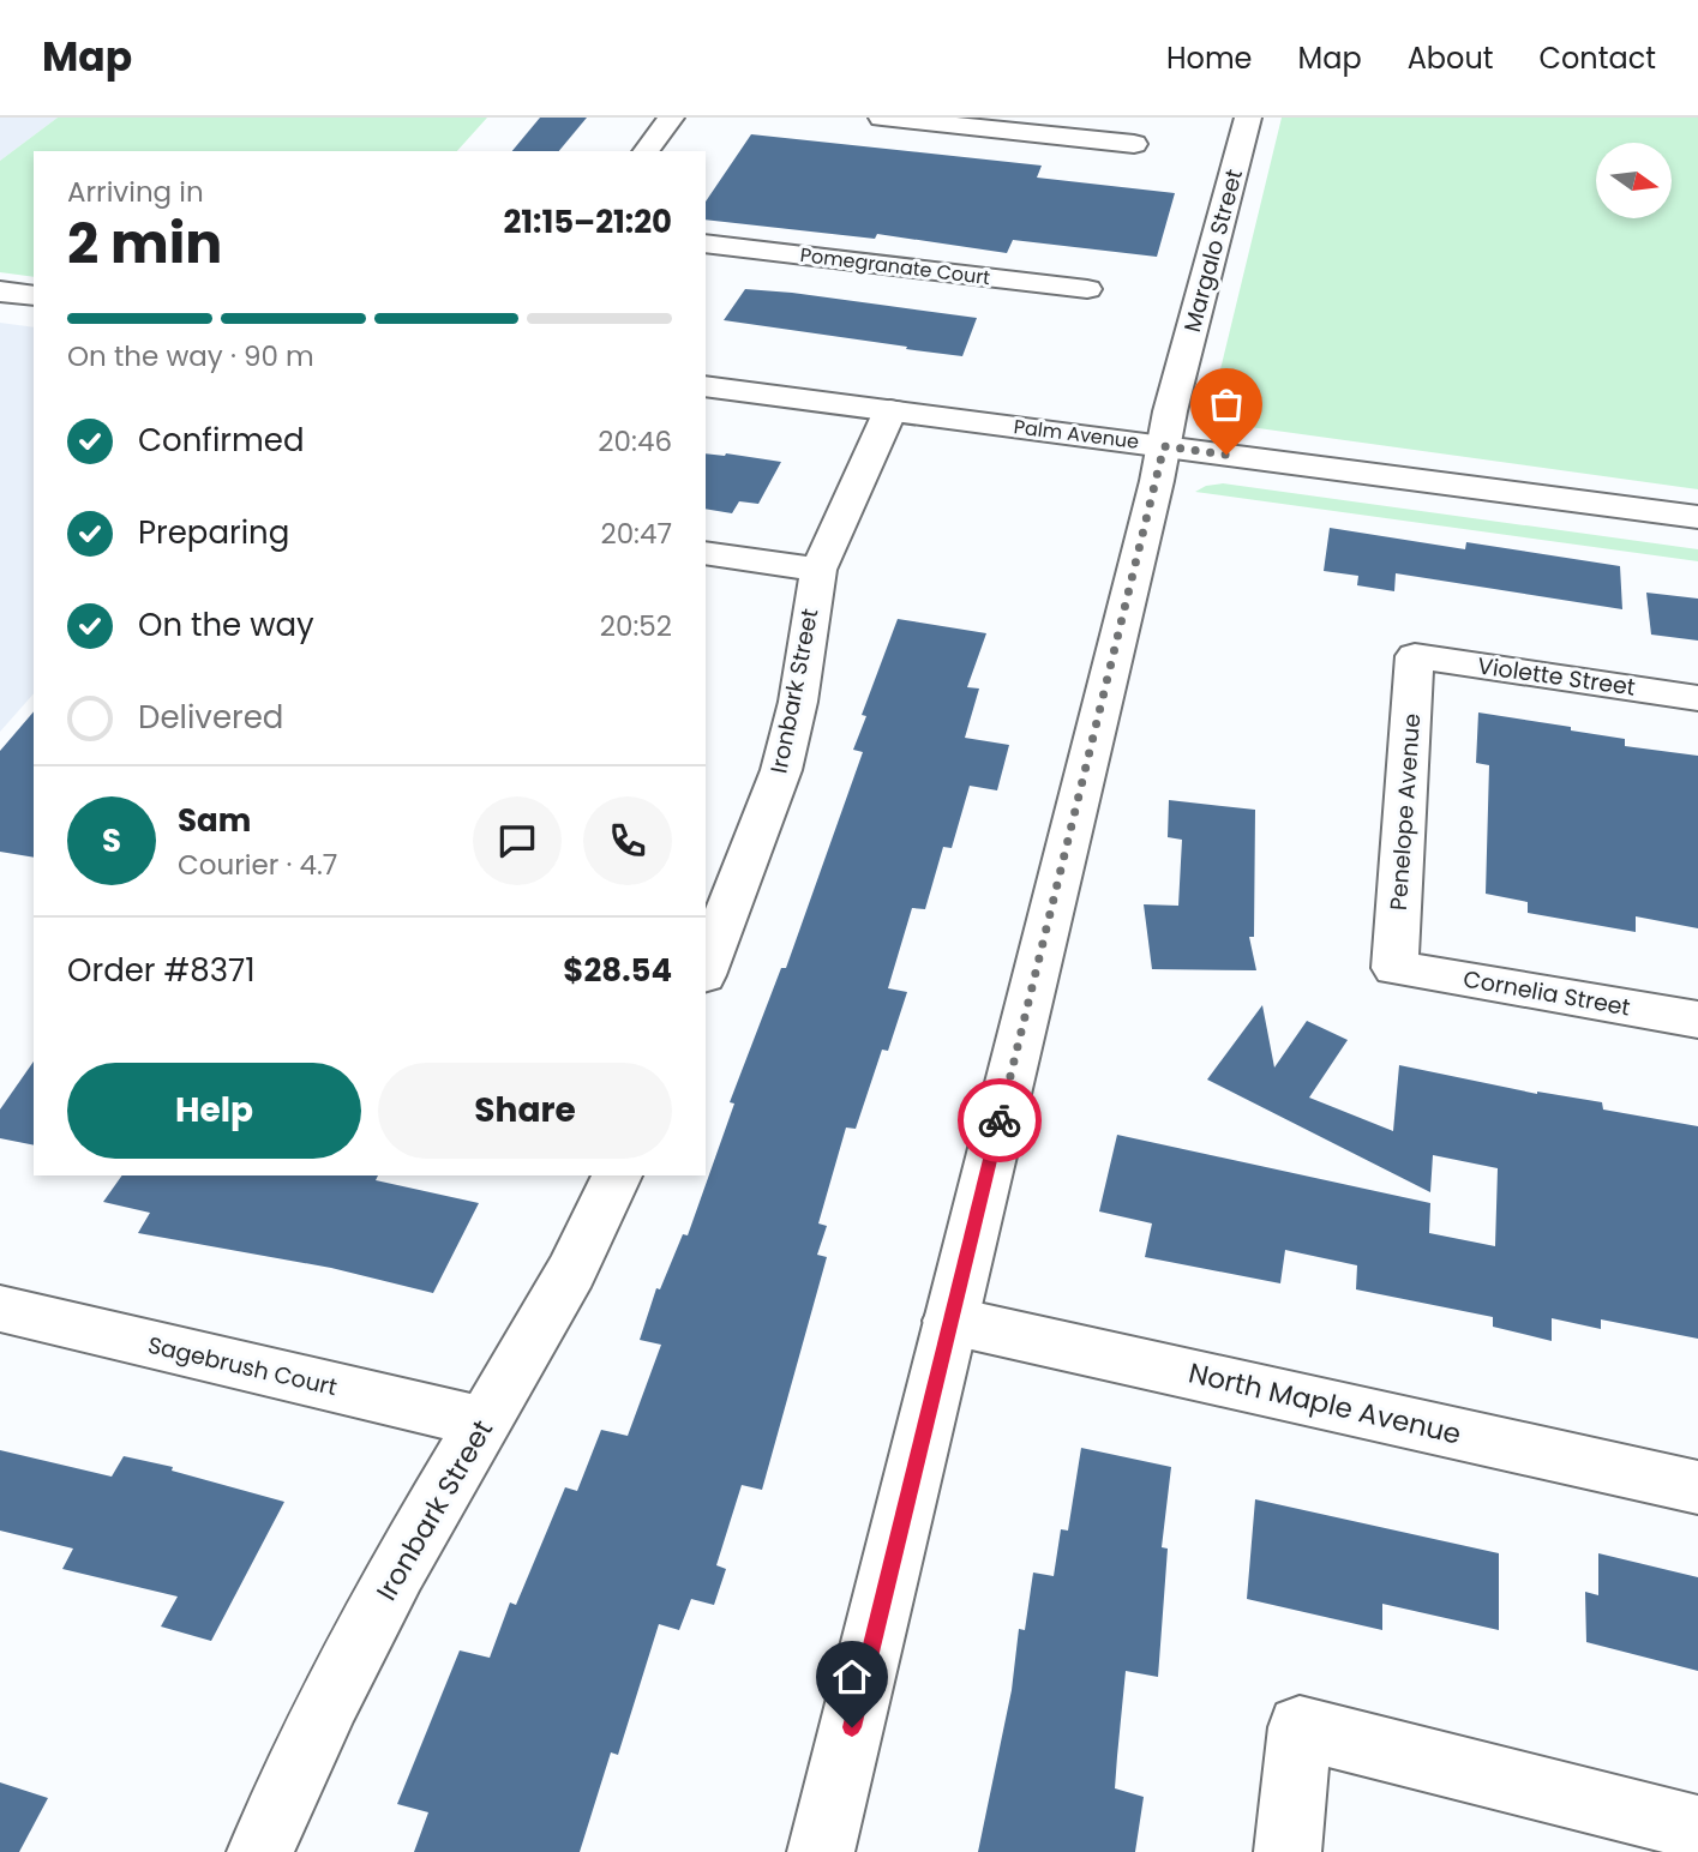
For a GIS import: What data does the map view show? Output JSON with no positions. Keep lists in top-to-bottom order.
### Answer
{
  "streets": {
    "street": [
      "Margalo Street",
      "Pomegranate Court",
      "Palm Avenue",
      "Violette Street",
      "Ironbark Street",
      "Penelope Avenue",
      "Cornelia Street",
      "Sagebrush Court",
      "North Maple Avenue"
    ]
  },
  "crossings": [
    ["Margalo Street", "Palm Avenue"],
    ["Margalo Street", "North Maple Avenue"],
    ["Palm Avenue", "Ironbark Street"],
    ["Violette Street", "Penelope Avenue"],
    ["Ironbark Street", "Sagebrush Court"],
    ["Penelope Avenue", "Cornelia Street"]
  ],
  "north": "right",
  "page": {
    "header": "Map",
    "nav": [
      "Home",
      "Map",
      "About",
      "Contact"
    ],
    "heading": ["2 min", "Arriving in", "21:15–21:20"],
    "panel": [
      "Sam",
      "Courier · 4.7",
      "Order #8371",
      "$28.54"
    ],
    "bar": "On the way · 90 m",
    "list": [
      ["Confirmed", "20:46"],
      ["Preparing", "20:47"],
      ["On the way", "20:52"],
      "Delivered"
    ],
    "round": "S",
    "buttons": ["Help", "Share"]
  }
}
